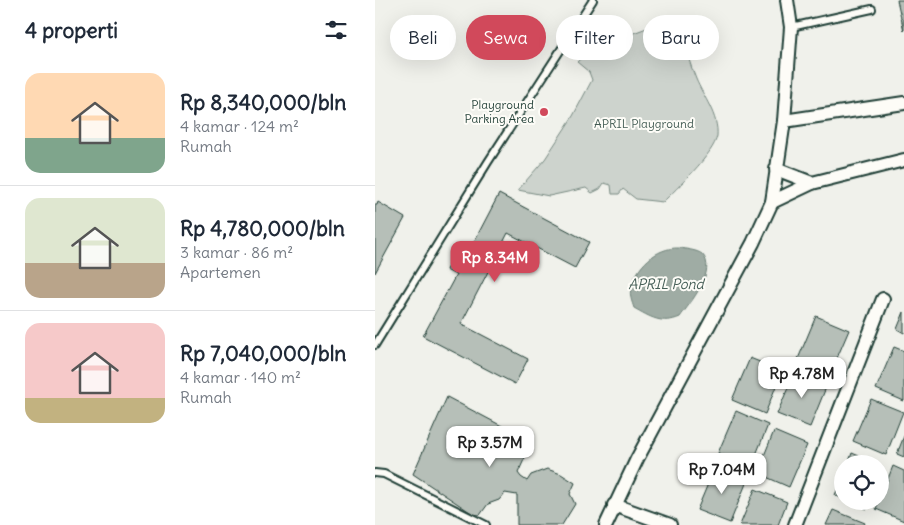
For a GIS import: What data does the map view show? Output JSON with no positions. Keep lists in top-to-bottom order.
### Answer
{
  "water": ["APRIL Pond"],
  "parks": ["APRIL Playground"],
  "places": ["Playground Parking Area"],
  "page": {
    "heading": "4 properti",
    "chip": [
      "Beli",
      "Sewa",
      "Filter",
      "Baru"
    ],
    "list": [
      {
        "name": "Rp 8,340,000/bln",
        "note": "4 kamar · 124 m² · Rumah"
      },
      {
        "name": "Rp 4,780,000/bln",
        "note": "3 kamar · 86 m² · Apartemen"
      },
      {
        "name": "Rp 7,040,000/bln",
        "note": "4 kamar · 140 m² · Rumah"
      }
    ],
    "price": [
      "Rp 8.34M",
      "Rp 4.78M",
      "Rp 3.57M",
      "Rp 7.04M"
    ]
  }
}
